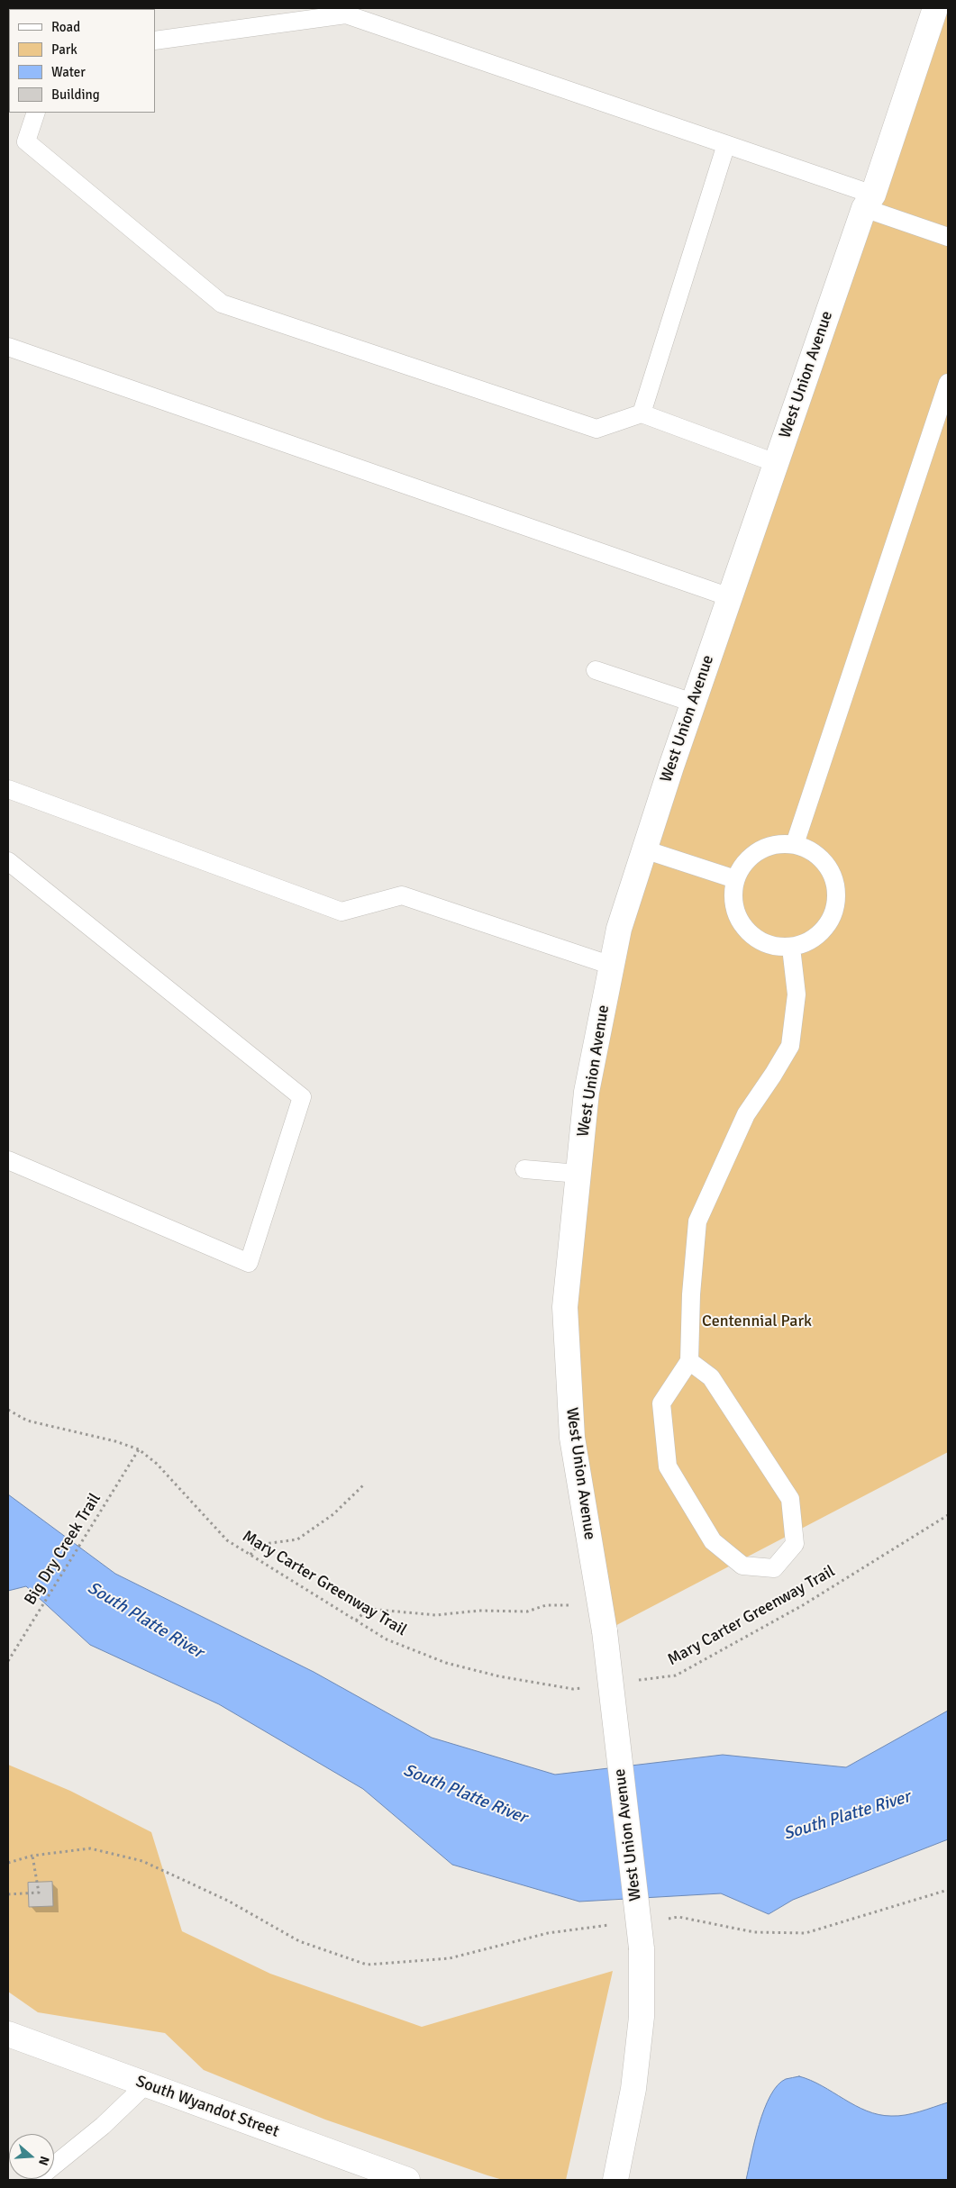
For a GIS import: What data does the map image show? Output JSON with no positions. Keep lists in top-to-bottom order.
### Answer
{
  "streets": {
    "street": ["West Union Avenue", "South Wyandot Street"],
    "path": ["Big Dry Creek Trail", "Mary Carter Greenway Trail"]
  },
  "crossings": [
    ["Big Dry Creek Trail", "Mary Carter Greenway Trail"]
  ],
  "water": ["South Platte River"],
  "parks": ["Centennial Park"],
  "legend": [
    "Road",
    "Park",
    "Water",
    "Building"
  ],
  "north": "right"
}
